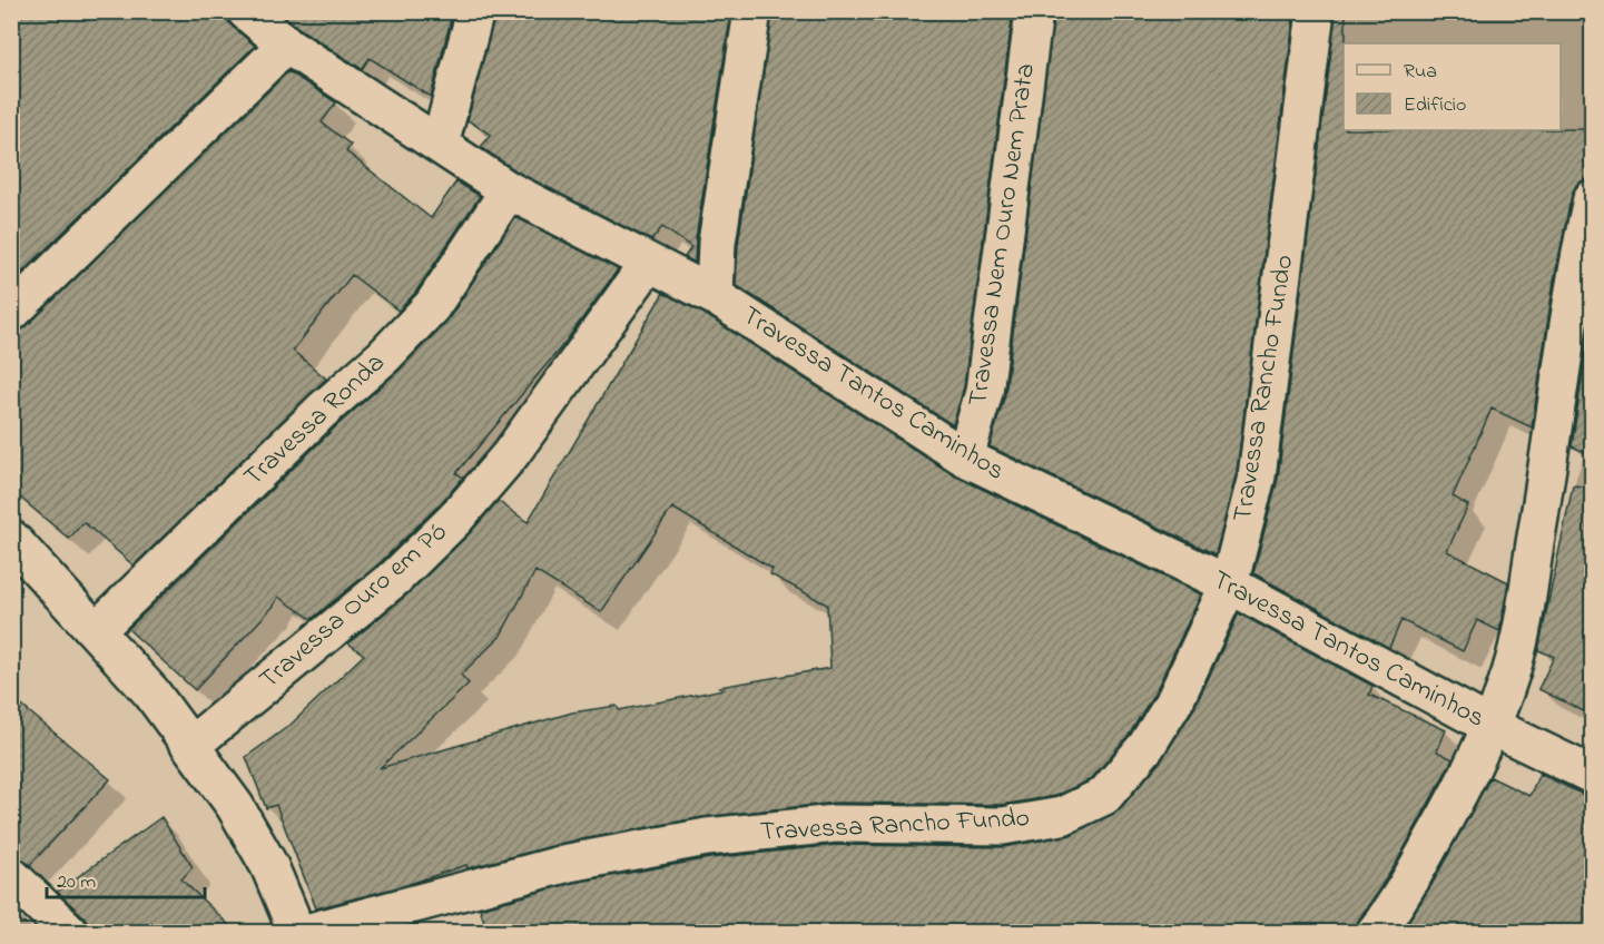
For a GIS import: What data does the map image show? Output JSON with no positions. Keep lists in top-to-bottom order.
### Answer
{
  "streets": {
    "street": [
      "Travessa Nem Ouro Nem Prata",
      "Travessa Rancho Fundo",
      "Travessa Tantos Caminhos",
      "Travessa Ronda",
      "Travessa Ouro em Pó"
    ]
  },
  "crossings": [
    ["Travessa Nem Ouro Nem Prata", "Travessa Tantos Caminhos"],
    ["Travessa Rancho Fundo", "Travessa Tantos Caminhos"],
    ["Travessa Tantos Caminhos", "Travessa Ronda"],
    ["Travessa Tantos Caminhos", "Travessa Ouro em Pó"]
  ],
  "legend": ["Rua", "Edifício"],
  "scale_bar": "20 m"
}
